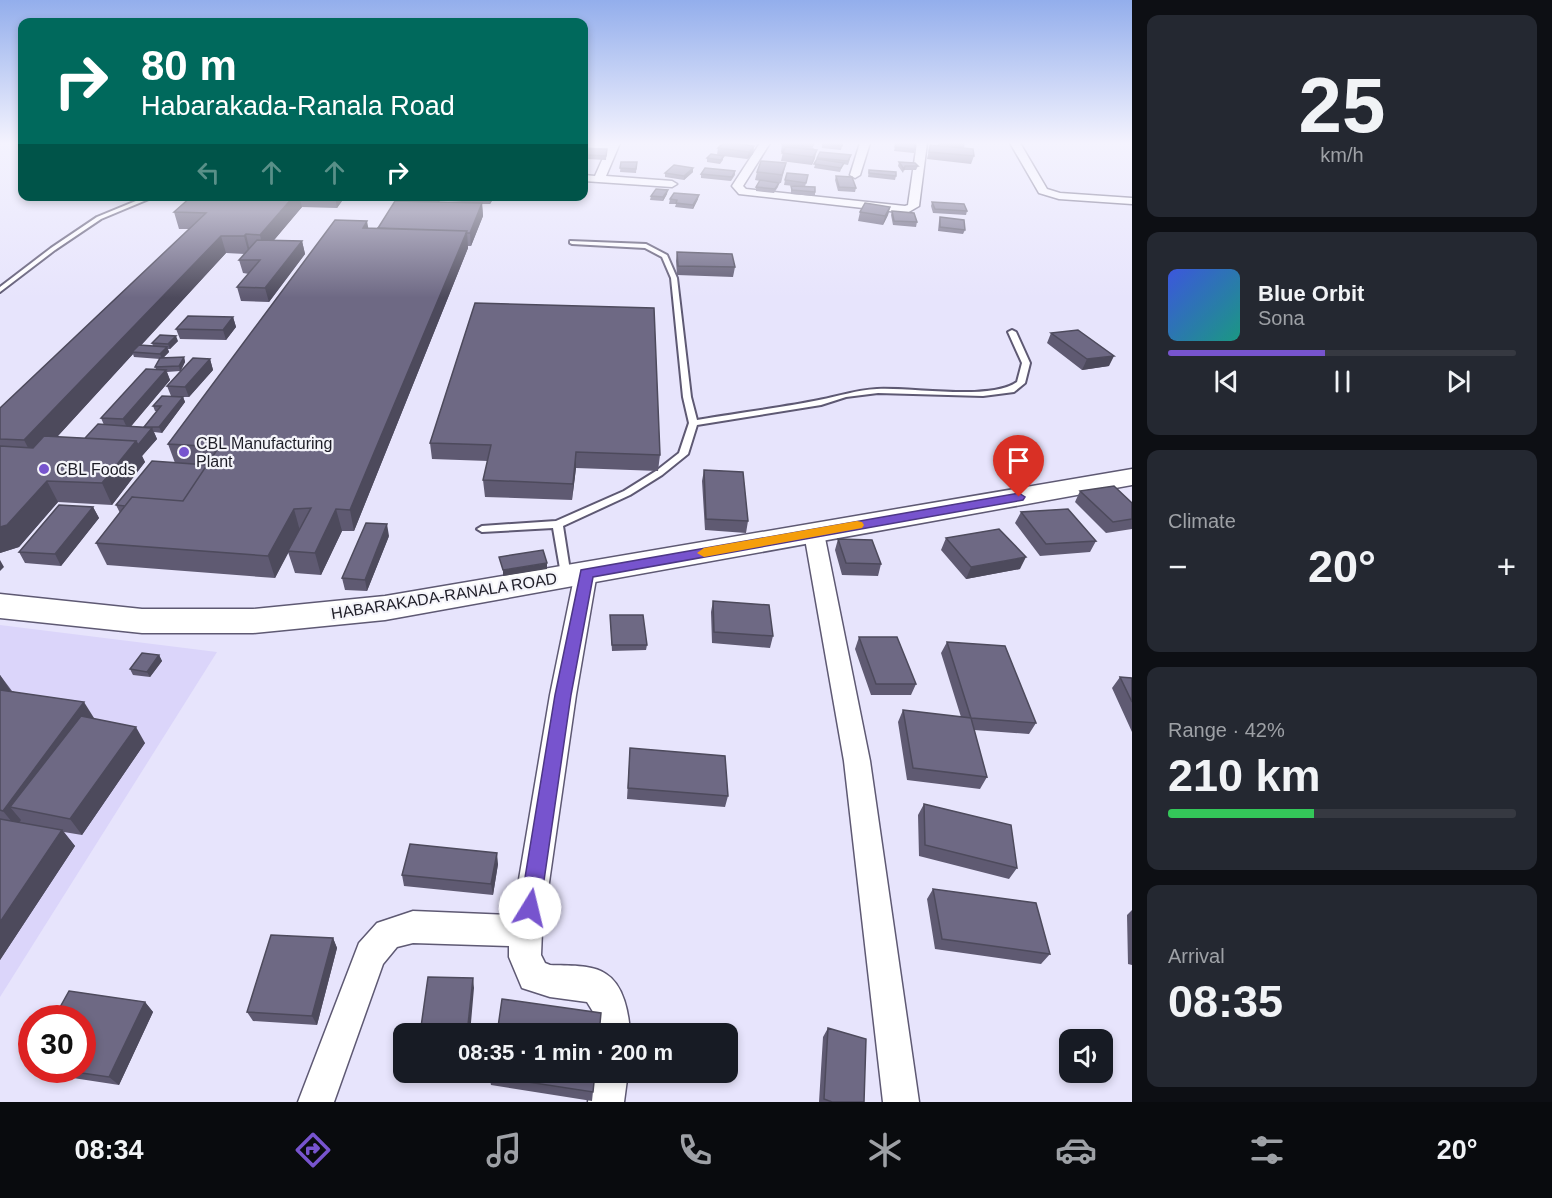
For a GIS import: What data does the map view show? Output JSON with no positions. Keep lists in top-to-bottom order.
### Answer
{
  "streets": {
    "main road": ["HABARAKADA-RANALA ROAD"]
  },
  "places": ["CBL Manufacturing Plant", "CBL Foods"],
  "page": {
    "tile": [
      ["25", "km/h"],
      "Climate",
      ["Range · 42%", "210 km"],
      ["Arrival", "08:35"]
    ],
    "turn": ["80 m", "Habarakada-Ranala Road"],
    "song": ["Blue Orbit", "Sona"],
    "heat": ["−", "20°", "+"],
    "limit": "30",
    "trip": "08:35 · 1 min · 200 m",
    "tabs": ["08:34", "20°"]
  }
}
